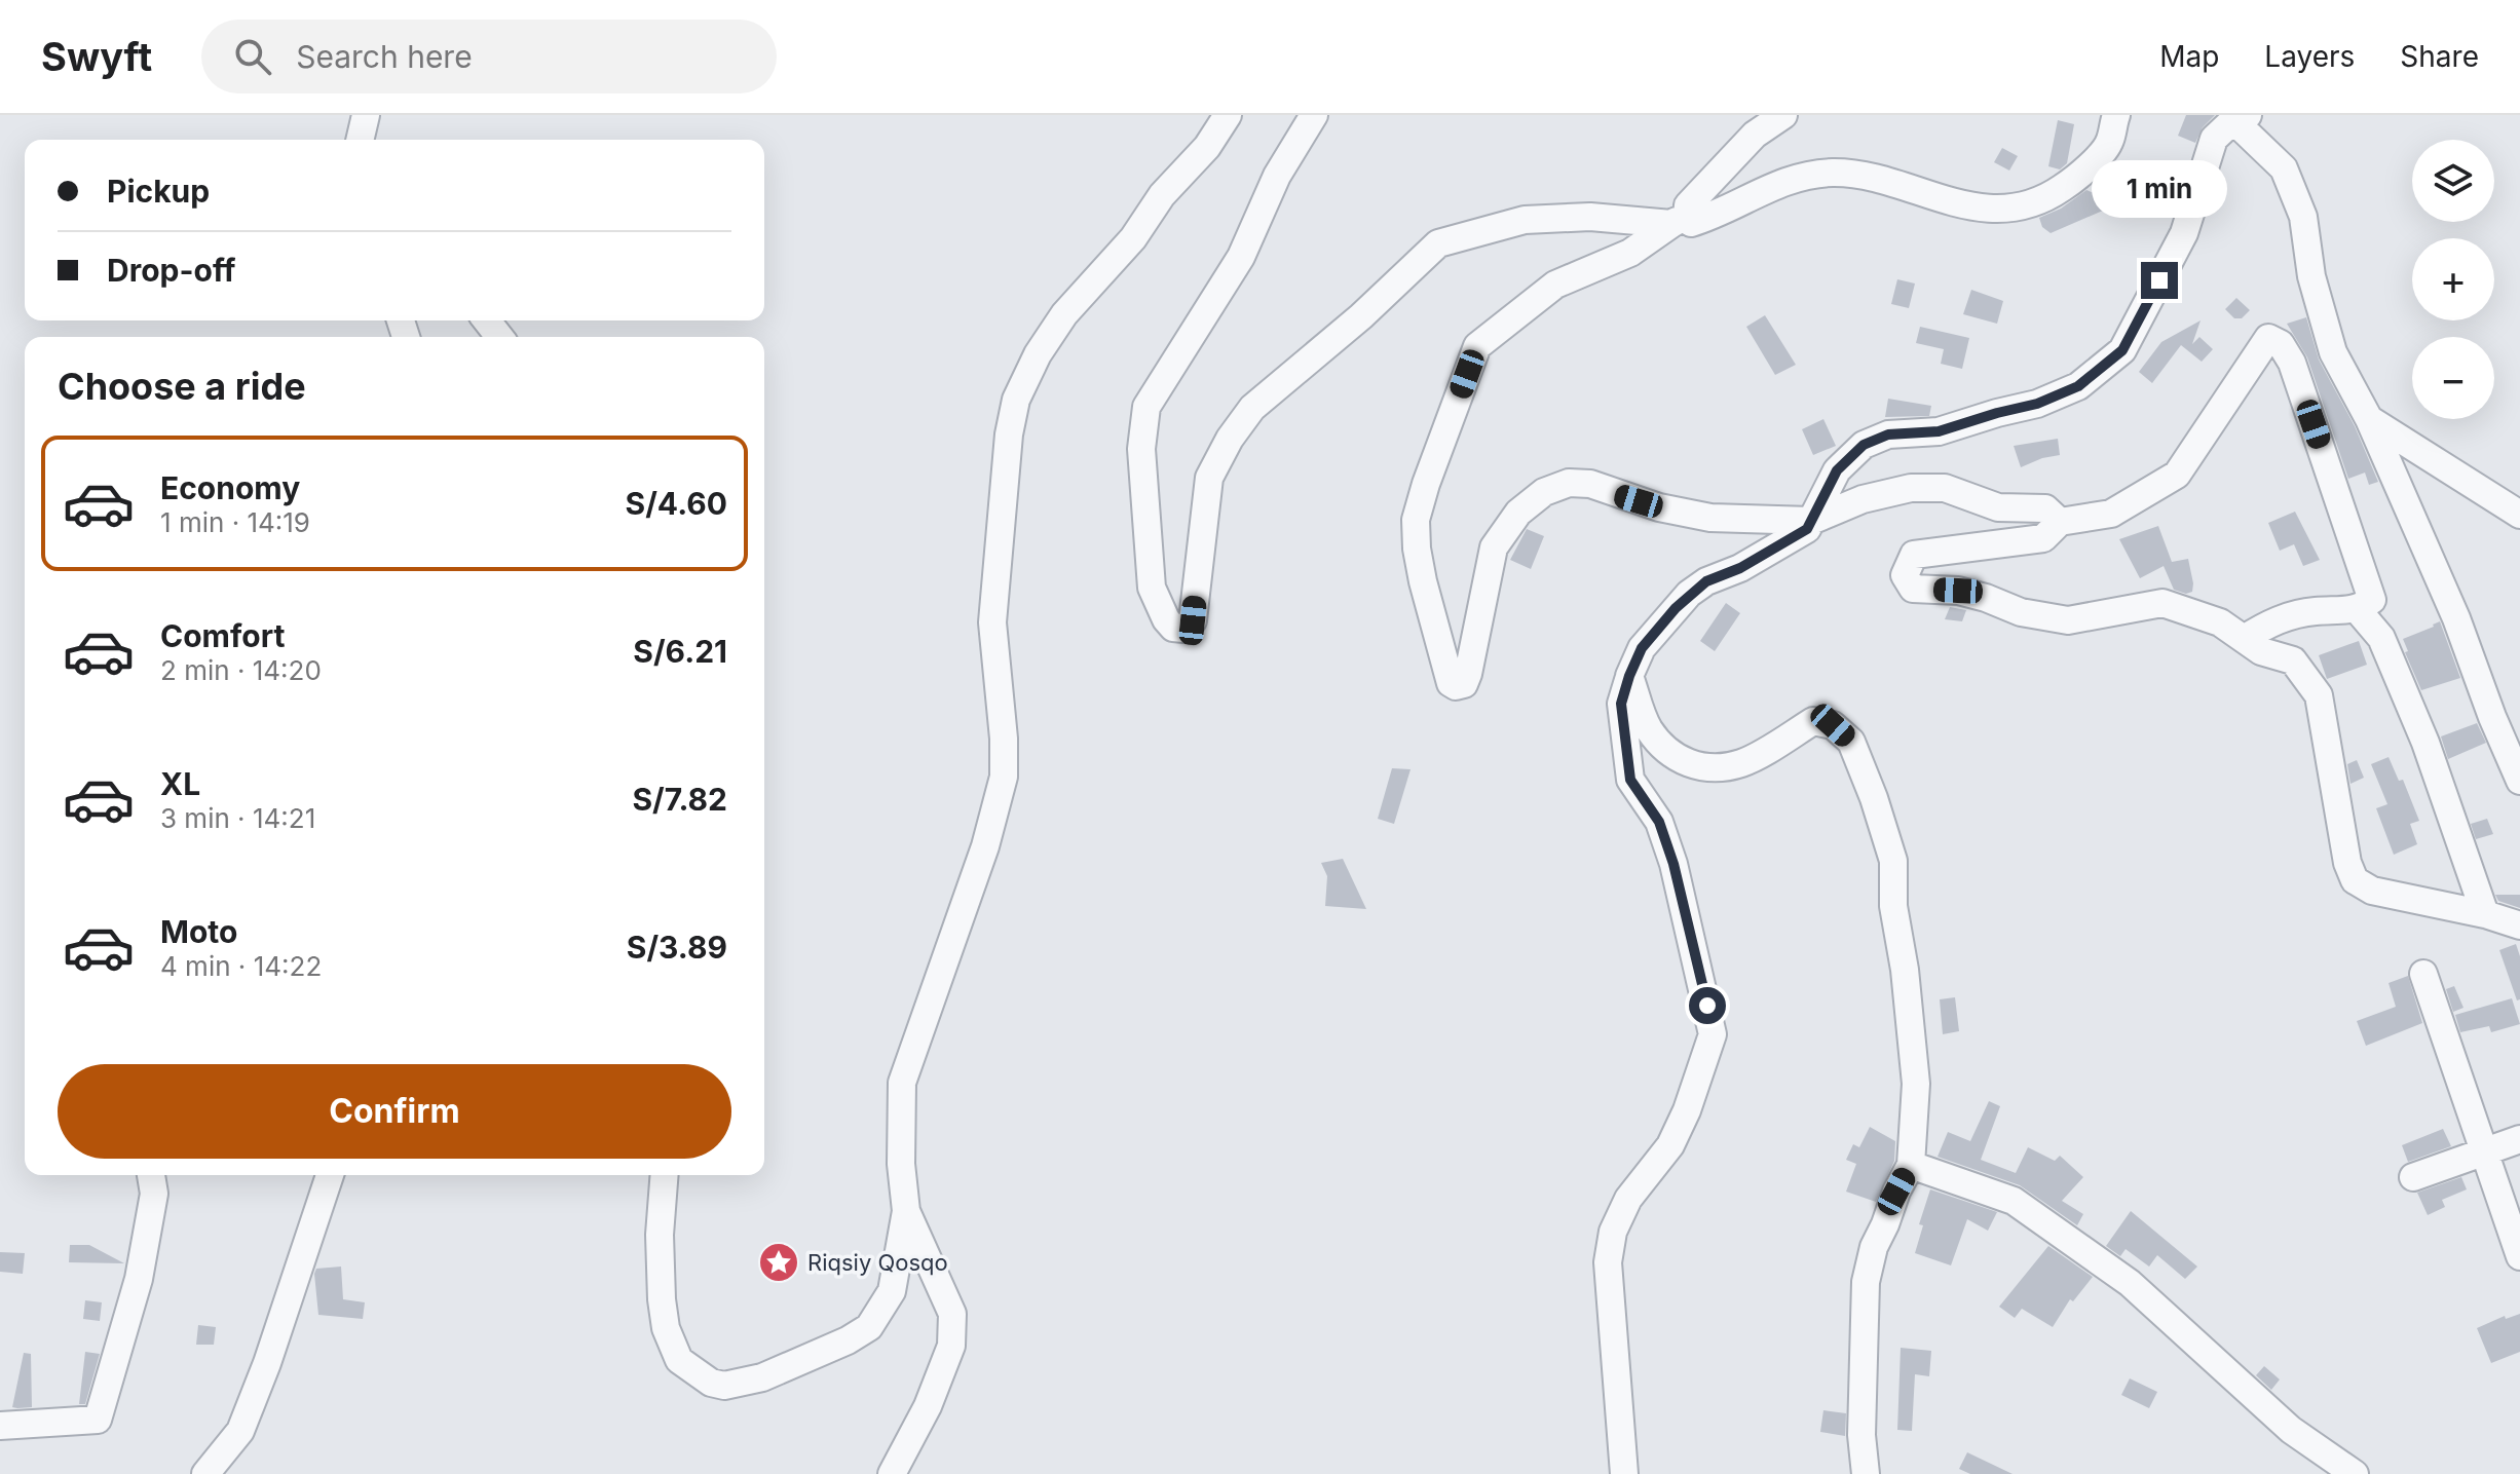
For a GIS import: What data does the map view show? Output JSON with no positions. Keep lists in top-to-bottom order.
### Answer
{
  "places": {
    "place": ["Riqsiy Qosqo"]
  },
  "page": {
    "header": "Swyft",
    "search": "Search here",
    "nav": ["Map", "Layers", "Share"],
    "map_buttons": ["+", "−"],
    "banner": ["Pickup", "Drop-off"],
    "bubble": "1 min",
    "heading": "Choose a ride",
    "list": [
      {
        "name": "Economy",
        "note": "1 min · 14:19",
        "value": "S/4.60"
      },
      {
        "name": "Comfort",
        "note": "2 min · 14:20",
        "value": "S/6.21"
      },
      {
        "name": "XL",
        "note": "3 min · 14:21",
        "value": "S/7.82"
      },
      {
        "name": "Moto",
        "note": "4 min · 14:22",
        "value": "S/3.89"
      }
    ],
    "buttons": "Confirm"
  }
}
